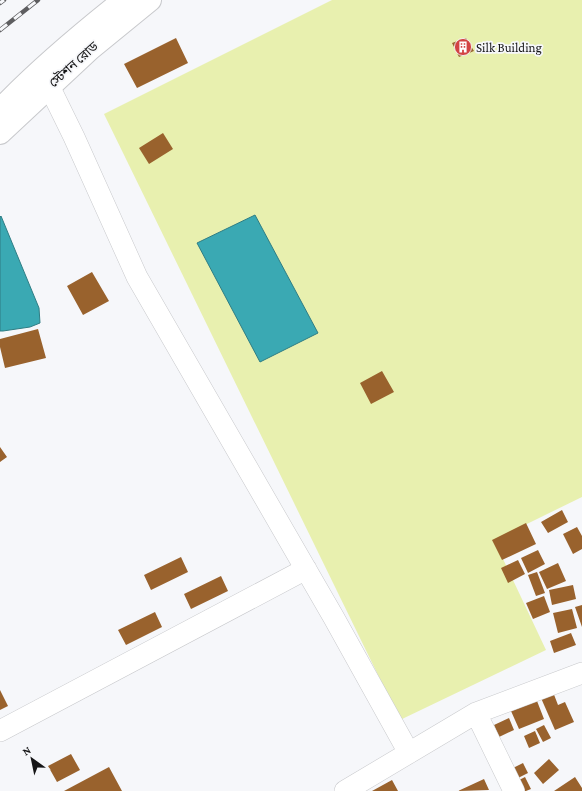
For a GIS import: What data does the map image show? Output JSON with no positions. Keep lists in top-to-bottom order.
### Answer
{
  "streets": {
    "main road": ["স্টেশন রোড"]
  },
  "places": {
    "building": ["Silk Building"]
  },
  "north": "top left"
}
